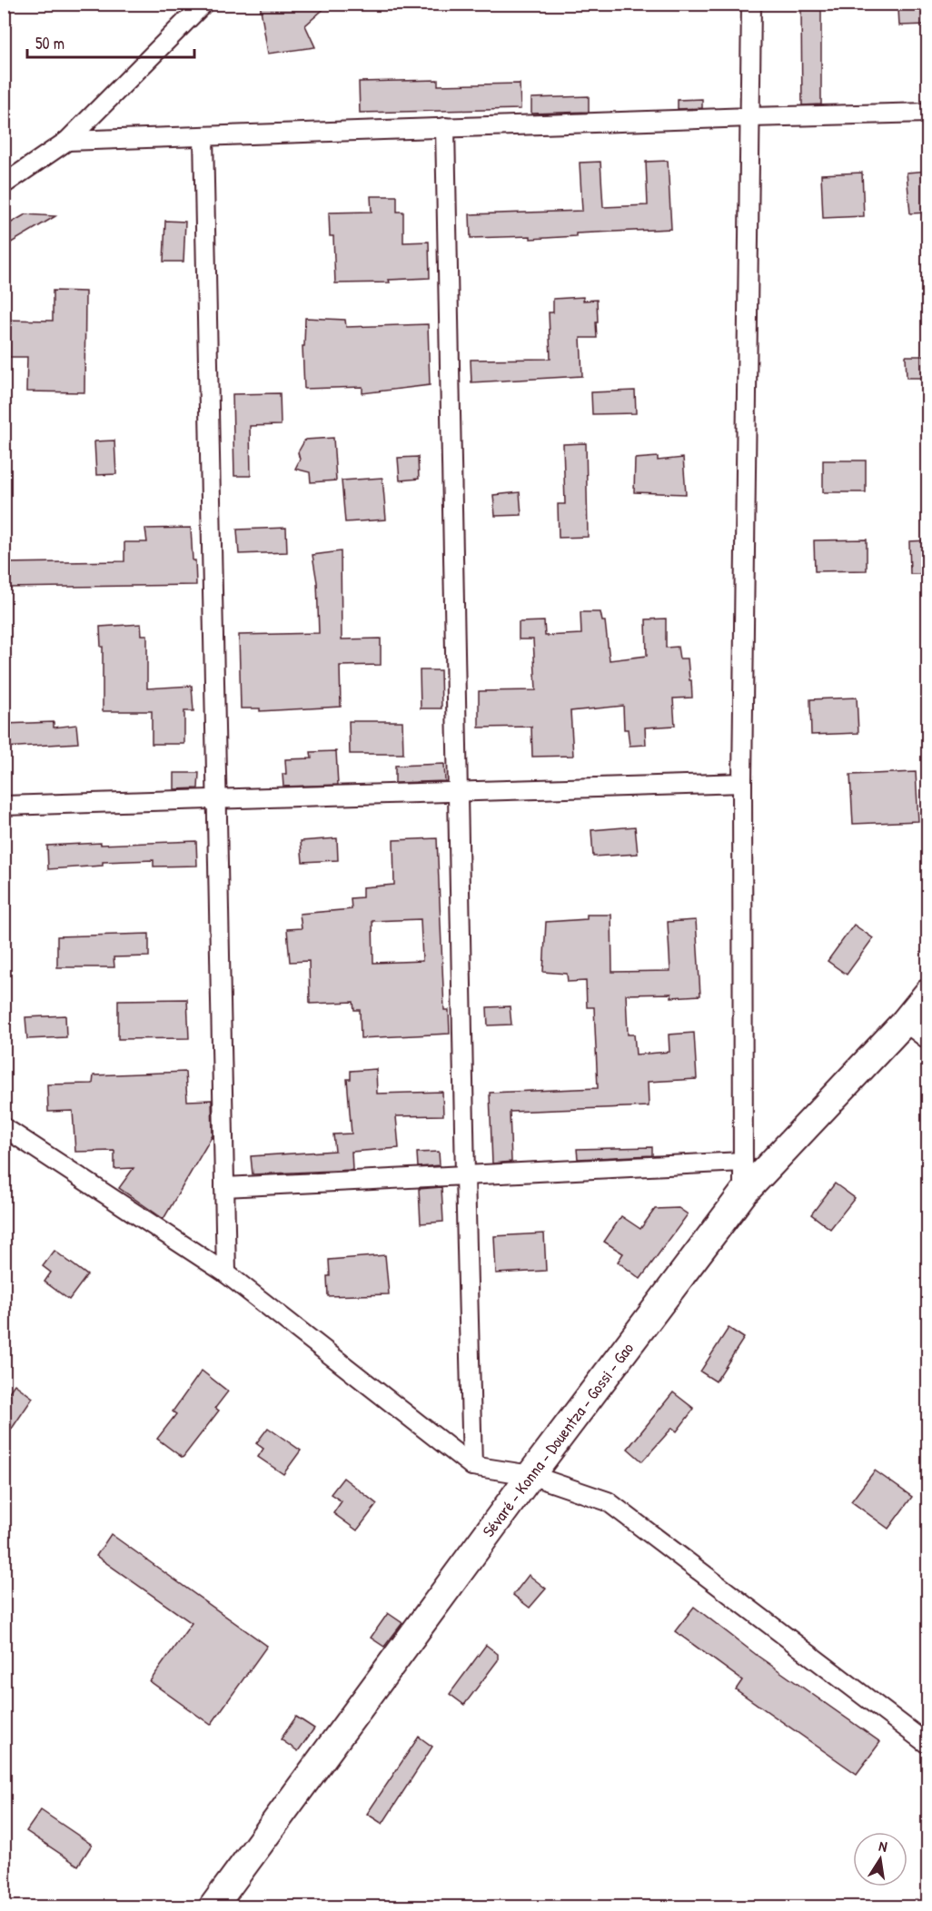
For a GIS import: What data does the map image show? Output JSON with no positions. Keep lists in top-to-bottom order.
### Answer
{
  "streets": {
    "main road": ["Sévaré - Konna - Douentza - Gossi - Gao"]
  },
  "scale_bar": "50 m",
  "north": "top"
}
